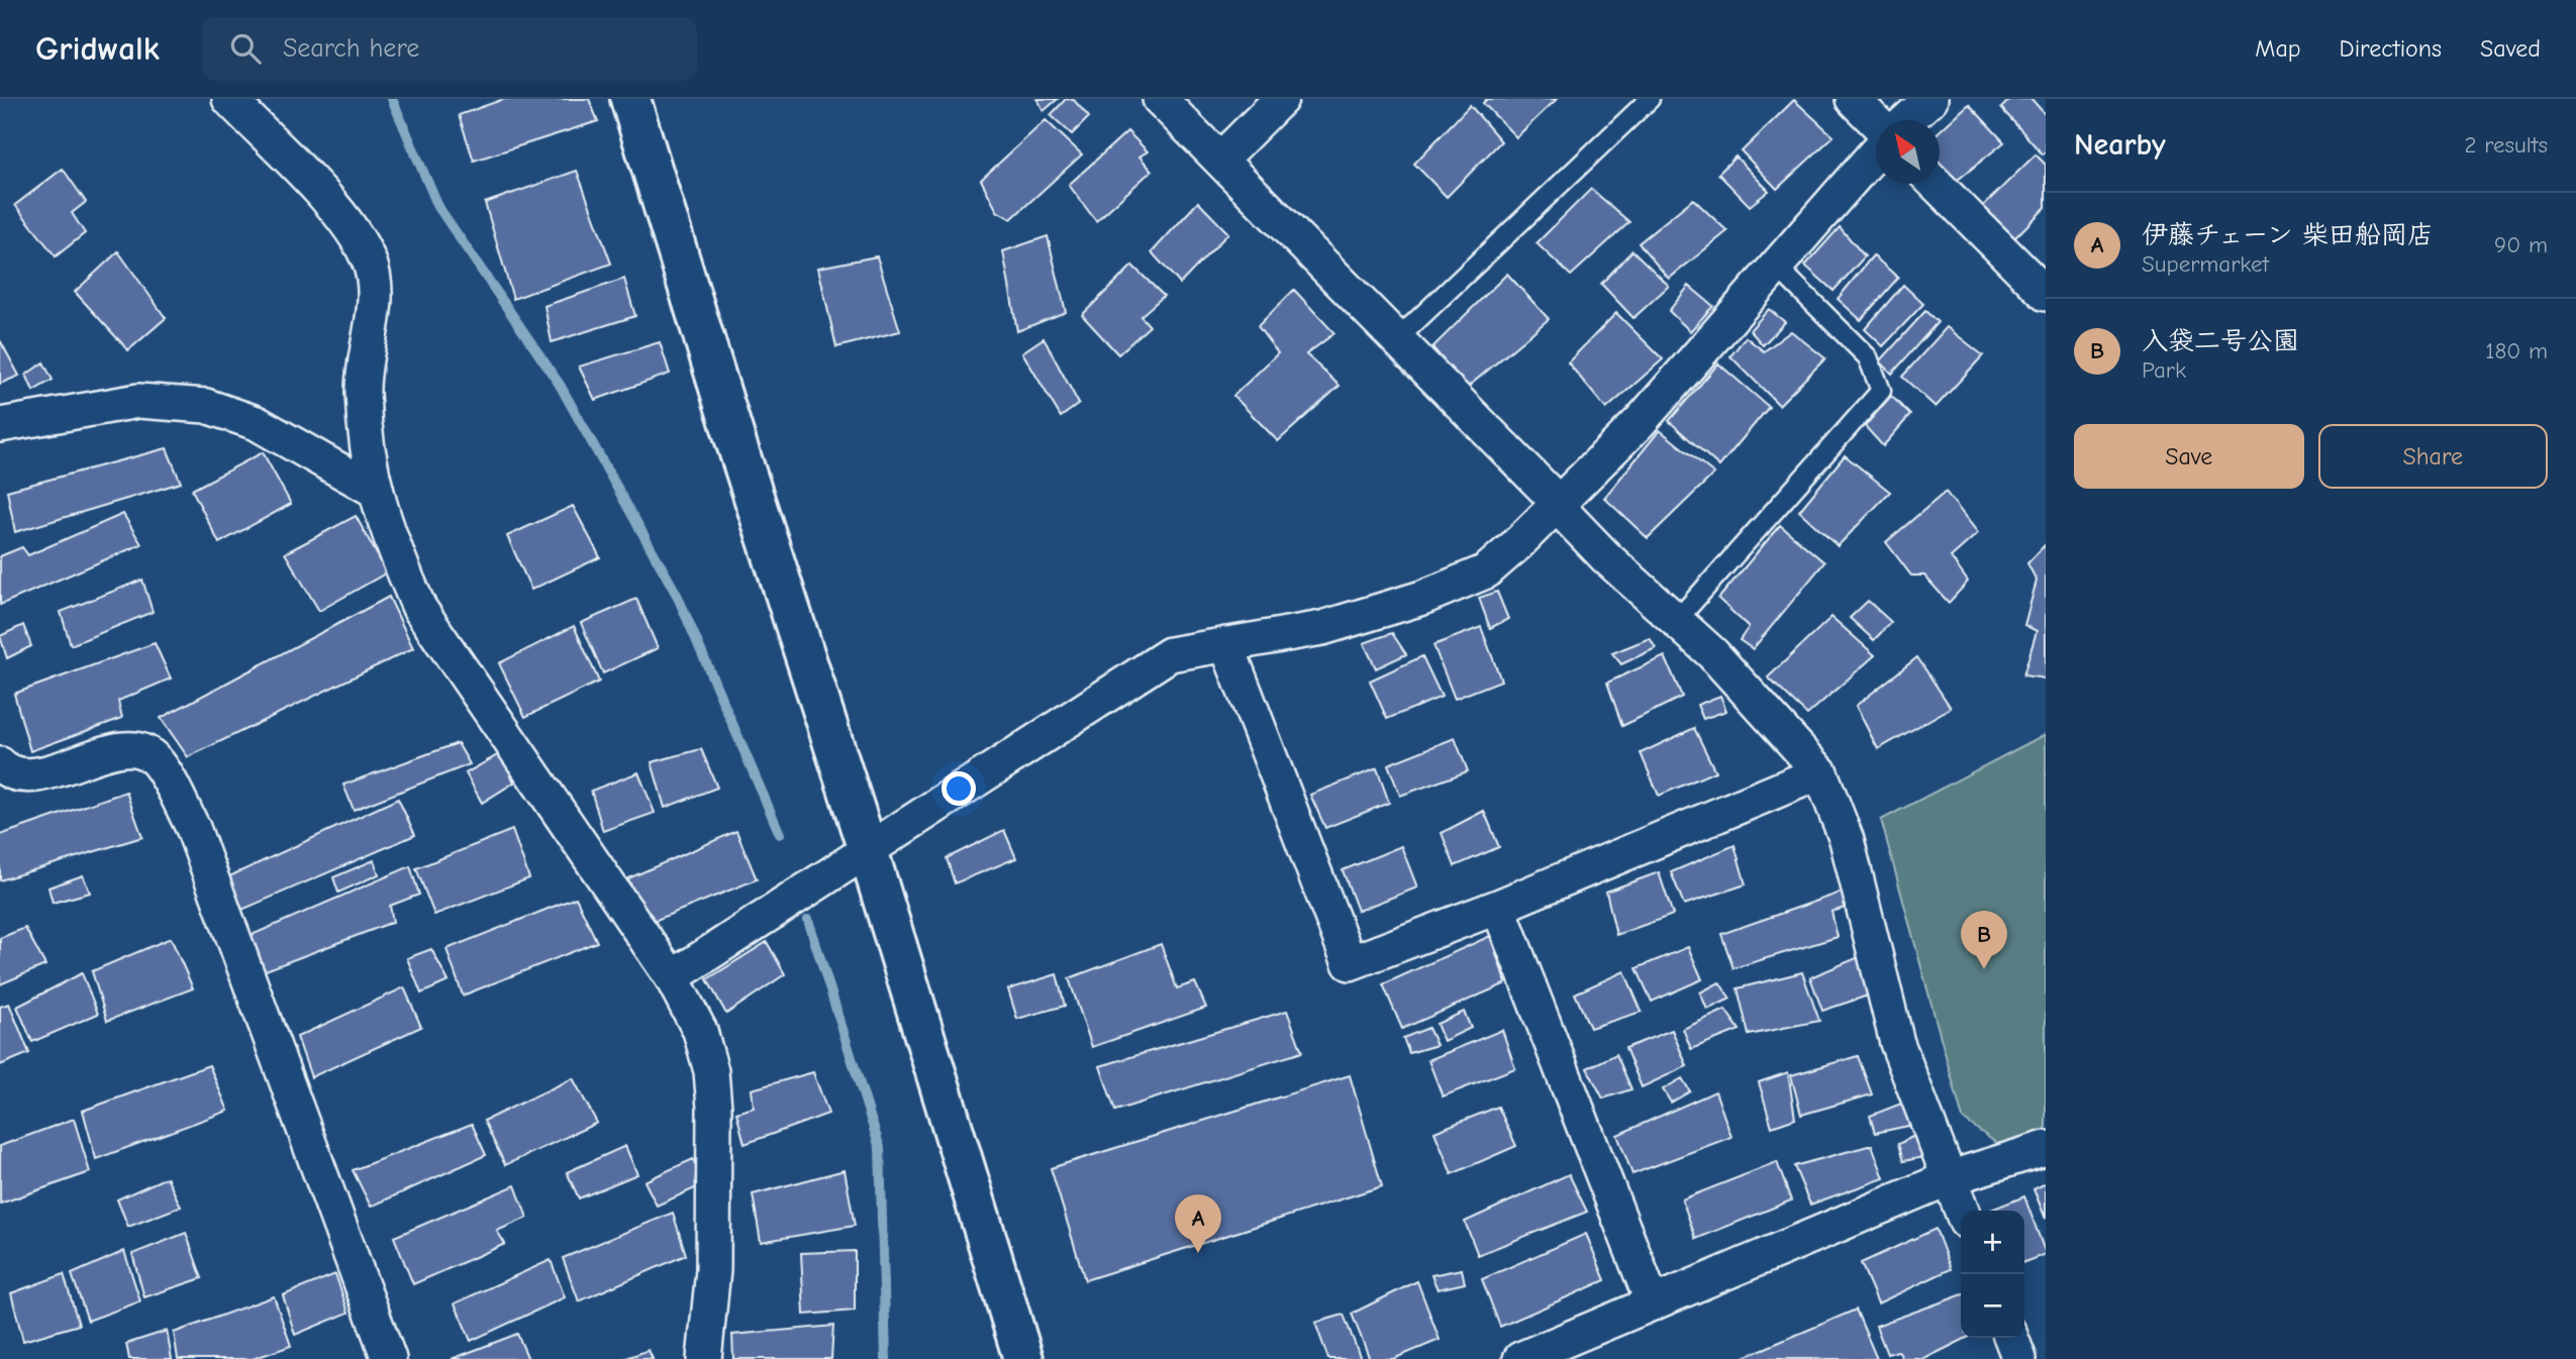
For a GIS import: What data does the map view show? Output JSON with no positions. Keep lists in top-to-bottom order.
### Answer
{
  "north": "top left",
  "page": {
    "header": "Gridwalk",
    "search": "Search here",
    "nav": ["Map", "Directions", "Saved"],
    "heading": ["Nearby", "2 results"],
    "list": [
      {
        "mark": "A",
        "name": "伊藤チェーン 柴田船岡店",
        "note": "Supermarket",
        "value": "90 m"
      },
      {
        "mark": "B",
        "name": "入袋二号公園",
        "note": "Park",
        "value": "180 m"
      }
    ],
    "buttons": ["Save", "Share"],
    "pins": ["B", "A"],
    "map_buttons": ["+", "−"]
  }
}
